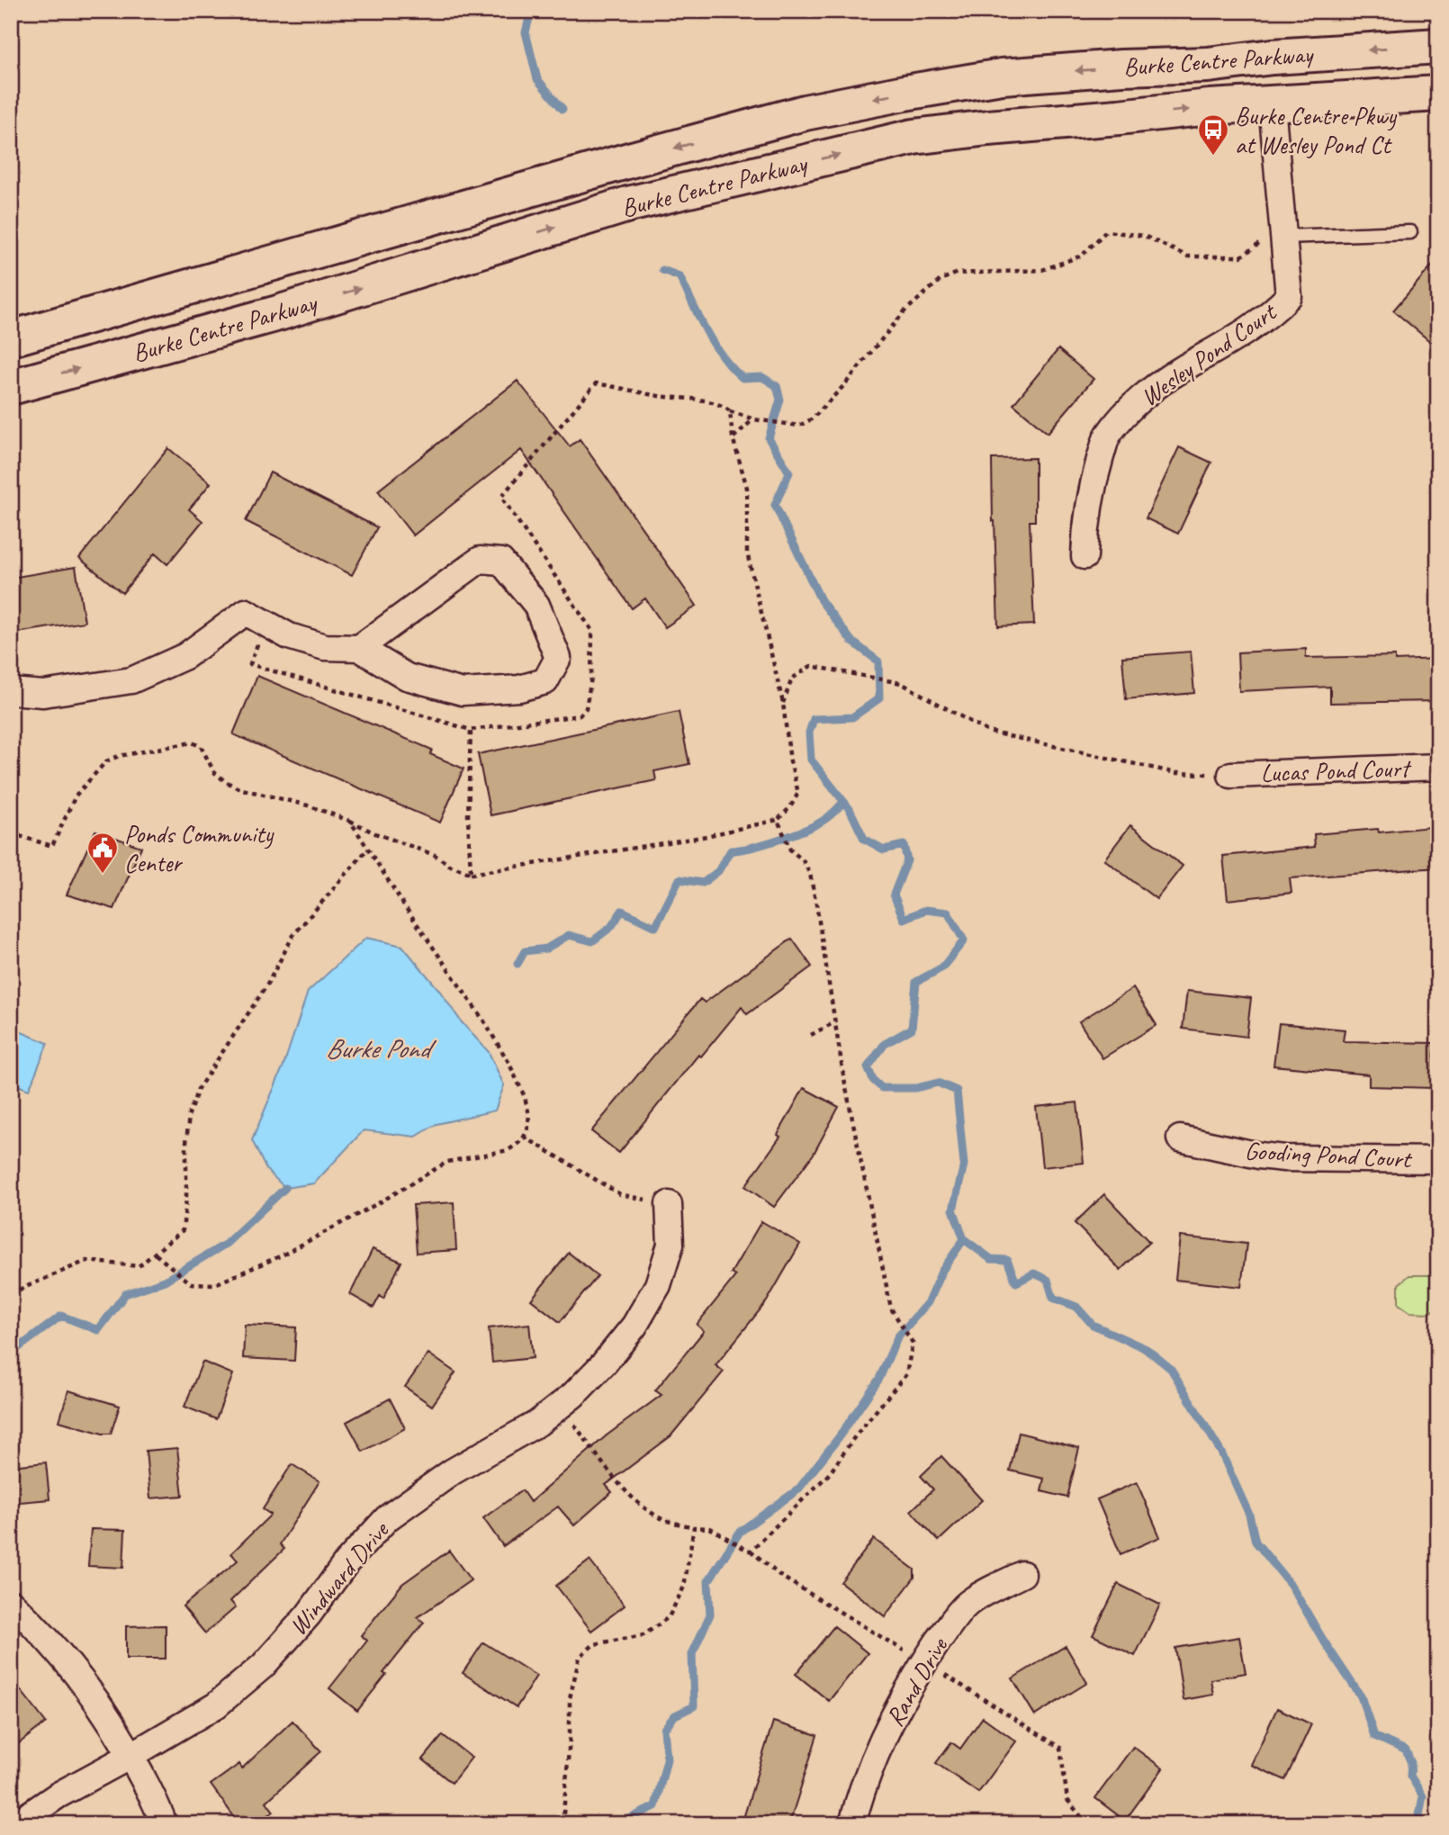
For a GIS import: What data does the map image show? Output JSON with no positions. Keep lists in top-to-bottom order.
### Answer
{
  "streets": {
    "main road": ["Burke Centre Parkway"],
    "street": [
      "Wesley Pond Court",
      "Lucas Pond Court",
      "Gooding Pond Court",
      "Windward Drive",
      "Rand Drive"
    ]
  },
  "crossings": [
    ["Burke Centre Parkway", "Wesley Pond Court"]
  ],
  "water": ["Burke Pond"],
  "places": {
    "bus stop": ["Burke Centre Pkwy at Wesley Pond Ct"],
    "public building": ["Ponds Community Center"]
  }
}
